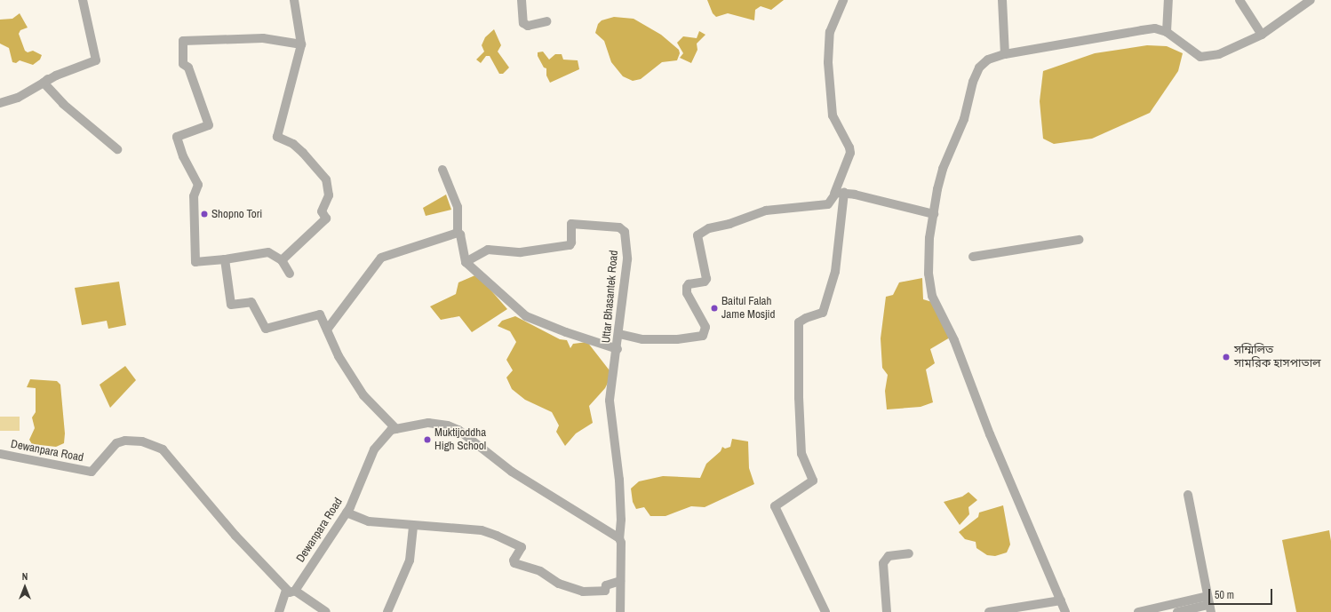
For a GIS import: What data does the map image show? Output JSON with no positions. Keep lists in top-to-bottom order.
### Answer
{
  "streets": {
    "street": ["Uttar Bhasantek Road", "Dewanpara Road"]
  },
  "crossings": [
    ["Uttar Bhasantek Road", "Dewanpara Road"]
  ],
  "places": [
    "Shopno Tori",
    "Baitul Falah Jame Mosjid",
    "সম্মিলিত সামরিক হাসপাতাল",
    "Muktijoddha High School"
  ],
  "scale_bar": "50 m",
  "north": "top"
}
